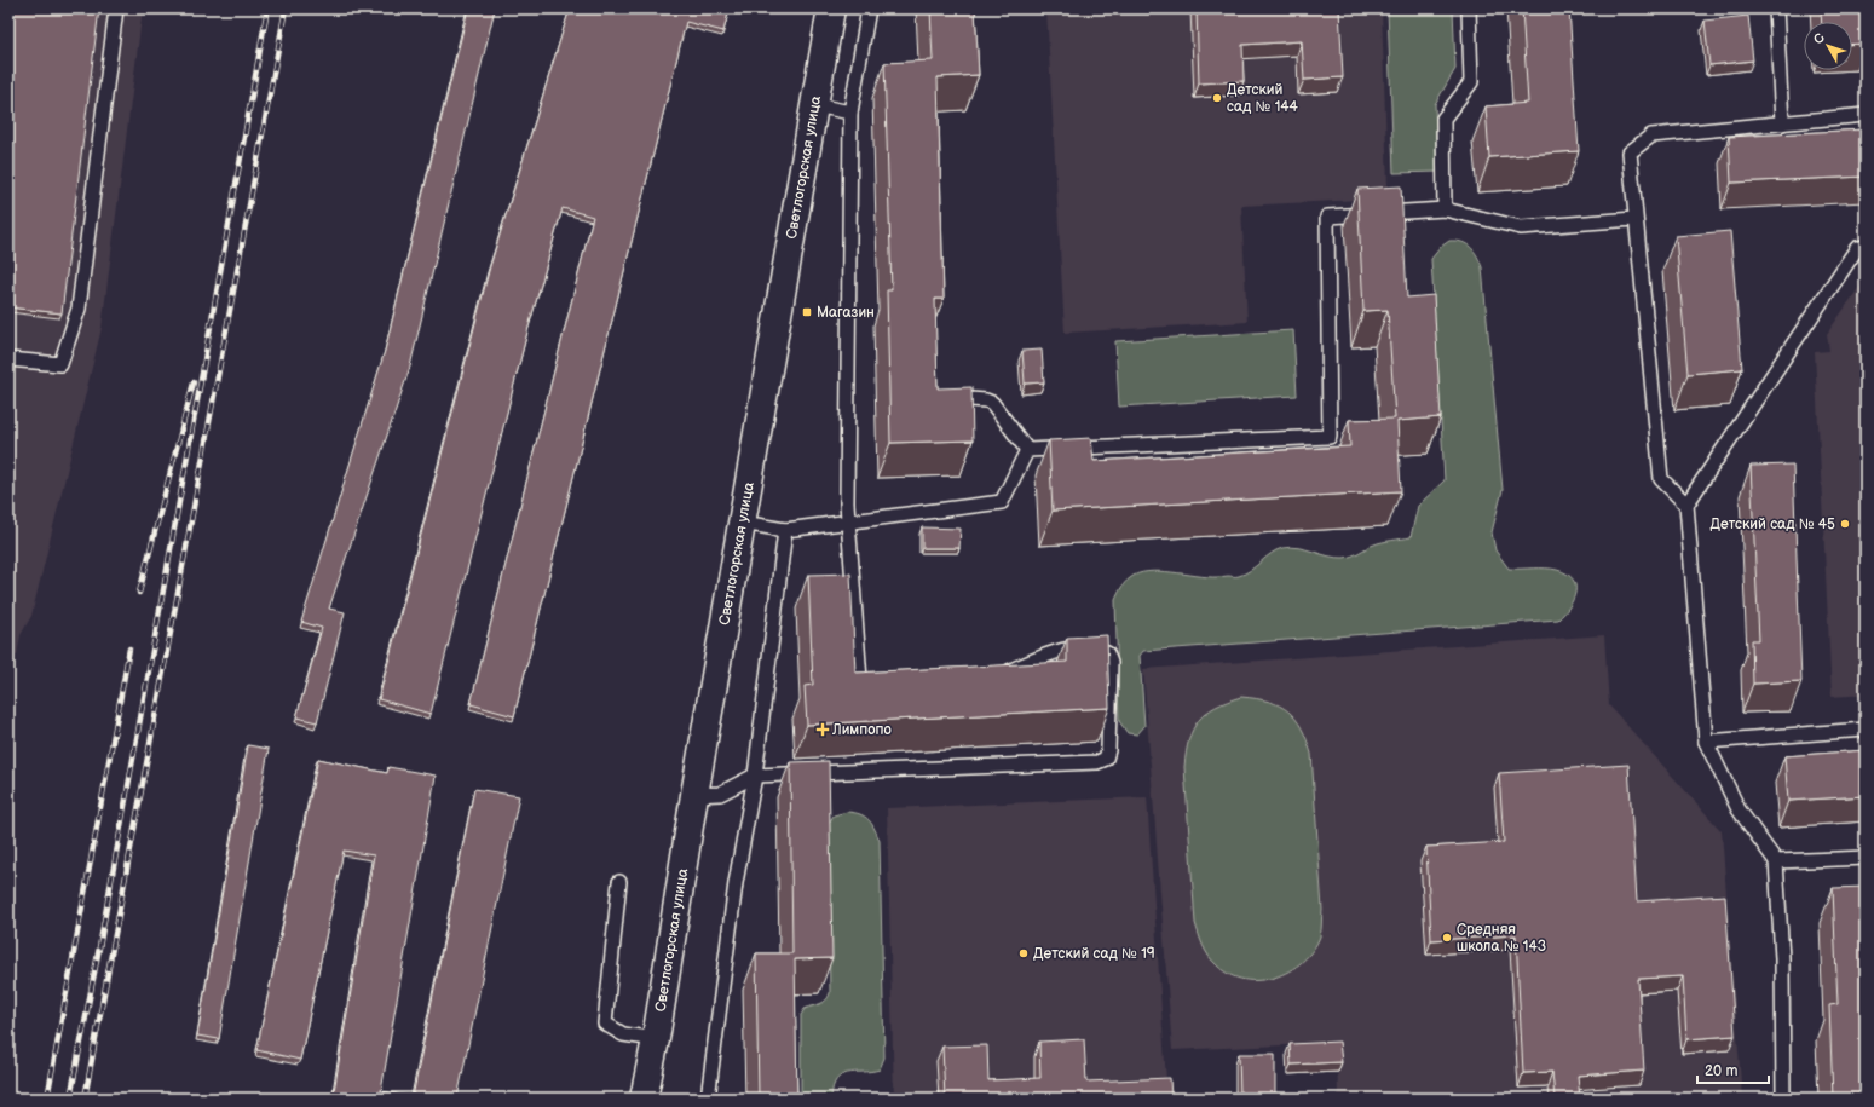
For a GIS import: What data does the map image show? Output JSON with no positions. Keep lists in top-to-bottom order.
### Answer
{
  "streets": {
    "street": ["Светлогорская улица"]
  },
  "places": {
    "other": [
      "Детский сад № 144",
      "Детский сад № 45",
      "Средняя школа № 143",
      "Детский сад № 19"
    ],
    "transit": ["Магазин"],
    "health": ["Лимпопо"]
  },
  "scale_bar": "20 m",
  "north": "top left"
}
